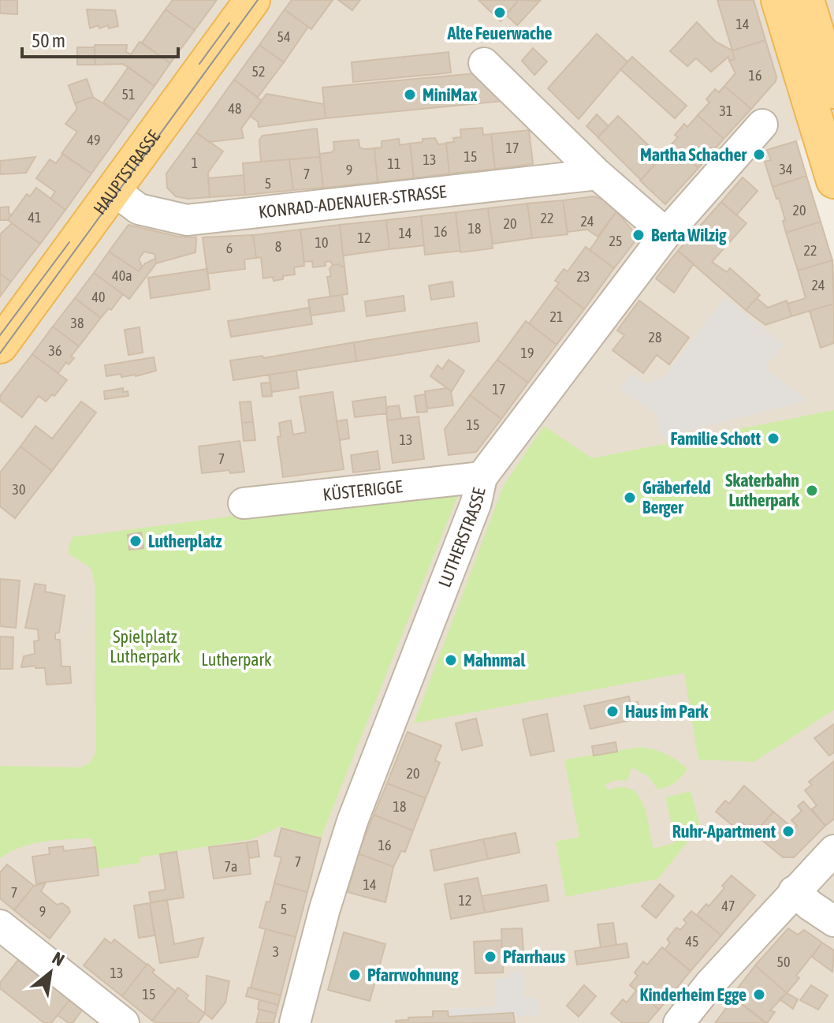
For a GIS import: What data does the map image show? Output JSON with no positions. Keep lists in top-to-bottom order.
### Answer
{
  "streets": {
    "main road": ["HAUPTSTRASSE"],
    "street": ["KONRAD-ADENAUER-STRASSE", "KÜSTERIGGE", "LUTHERSTRASSE"]
  },
  "crossings": [
    ["HAUPTSTRASSE", "KONRAD-ADENAUER-STRASSE"],
    ["KÜSTERIGGE", "LUTHERSTRASSE"]
  ],
  "parks": ["Spielplatz Lutherpark", "Lutherpark"],
  "places": [
    "Alte Feuerwache",
    "MiniMax",
    "Martha Schacher",
    "Berta Wilzig",
    "Familie Schott",
    "Skaterbahn Lutherpark",
    "Gräberfeld Berger",
    "Lutherplatz",
    "Mahnmal",
    "Haus im Park",
    "Ruhr-Apartment",
    "Pfarrhaus",
    "Pfarrwohnung",
    "Kinderheim Egge"
  ],
  "house_numbers": [
    "14",
    "54",
    "52",
    "16",
    "51",
    "48",
    "31",
    "49",
    "17",
    "15",
    "13",
    "1",
    "11",
    "34",
    "9",
    "7",
    "5",
    "20",
    "41",
    "22",
    "24",
    "20",
    "18",
    "16",
    "14",
    "12",
    "25",
    "10",
    "8",
    "6",
    "22",
    "40a",
    "23",
    "24",
    "40",
    "21",
    "38",
    "28",
    "36",
    "19",
    "17",
    "15",
    "13",
    "7",
    "30",
    "20",
    "18",
    "16",
    "7",
    "7a",
    "14",
    "7",
    "12",
    "47",
    "5",
    "9",
    "45",
    "3",
    "50",
    "13",
    "15"
  ],
  "scale_bar": "50 m",
  "north": "top right"
}
